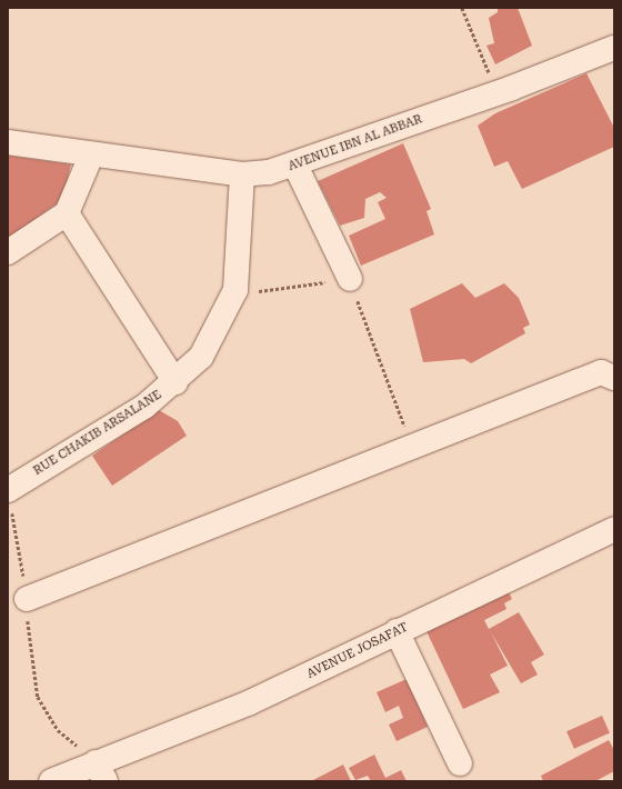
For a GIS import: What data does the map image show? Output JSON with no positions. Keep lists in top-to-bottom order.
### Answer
{
  "streets": {
    "street": ["AVENUE IBN AL ABBAR", "RUE CHAKIB ARSALANE", "AVENUE JOSAFAT"]
  },
  "crossings": [
    ["AVENUE IBN AL ABBAR", "RUE CHAKIB ARSALANE"]
  ]
}
